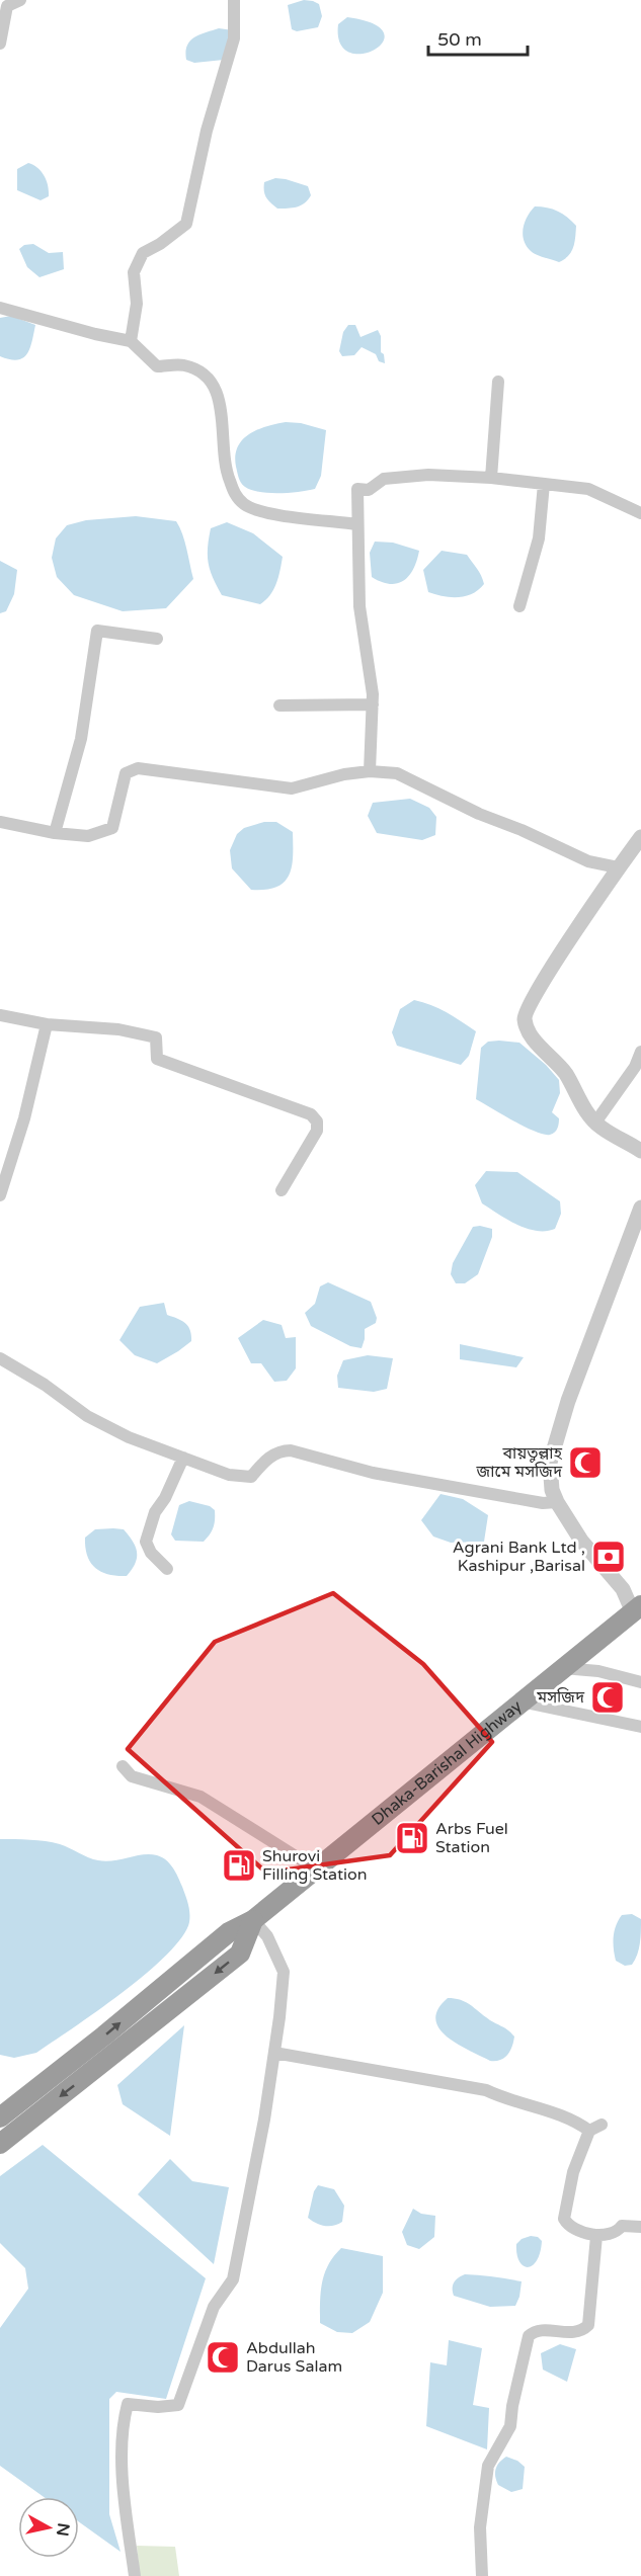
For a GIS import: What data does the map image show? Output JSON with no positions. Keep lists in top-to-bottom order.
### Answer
{
  "streets": {
    "highway": ["Dhaka-Barishal Highway"]
  },
  "places": {
    "mosque": ["বায়তুল্লাহ জামে মসজিদ", "মসজিদ", "Abdullah Darus Salam"],
    "bank": ["Agrani Bank Ltd , Kashipur ,Barisal"],
    "fuel station": ["Arbs Fuel Station", "Shurovi Filling Station"]
  },
  "scale_bar": "50 m",
  "north": "right"
}
